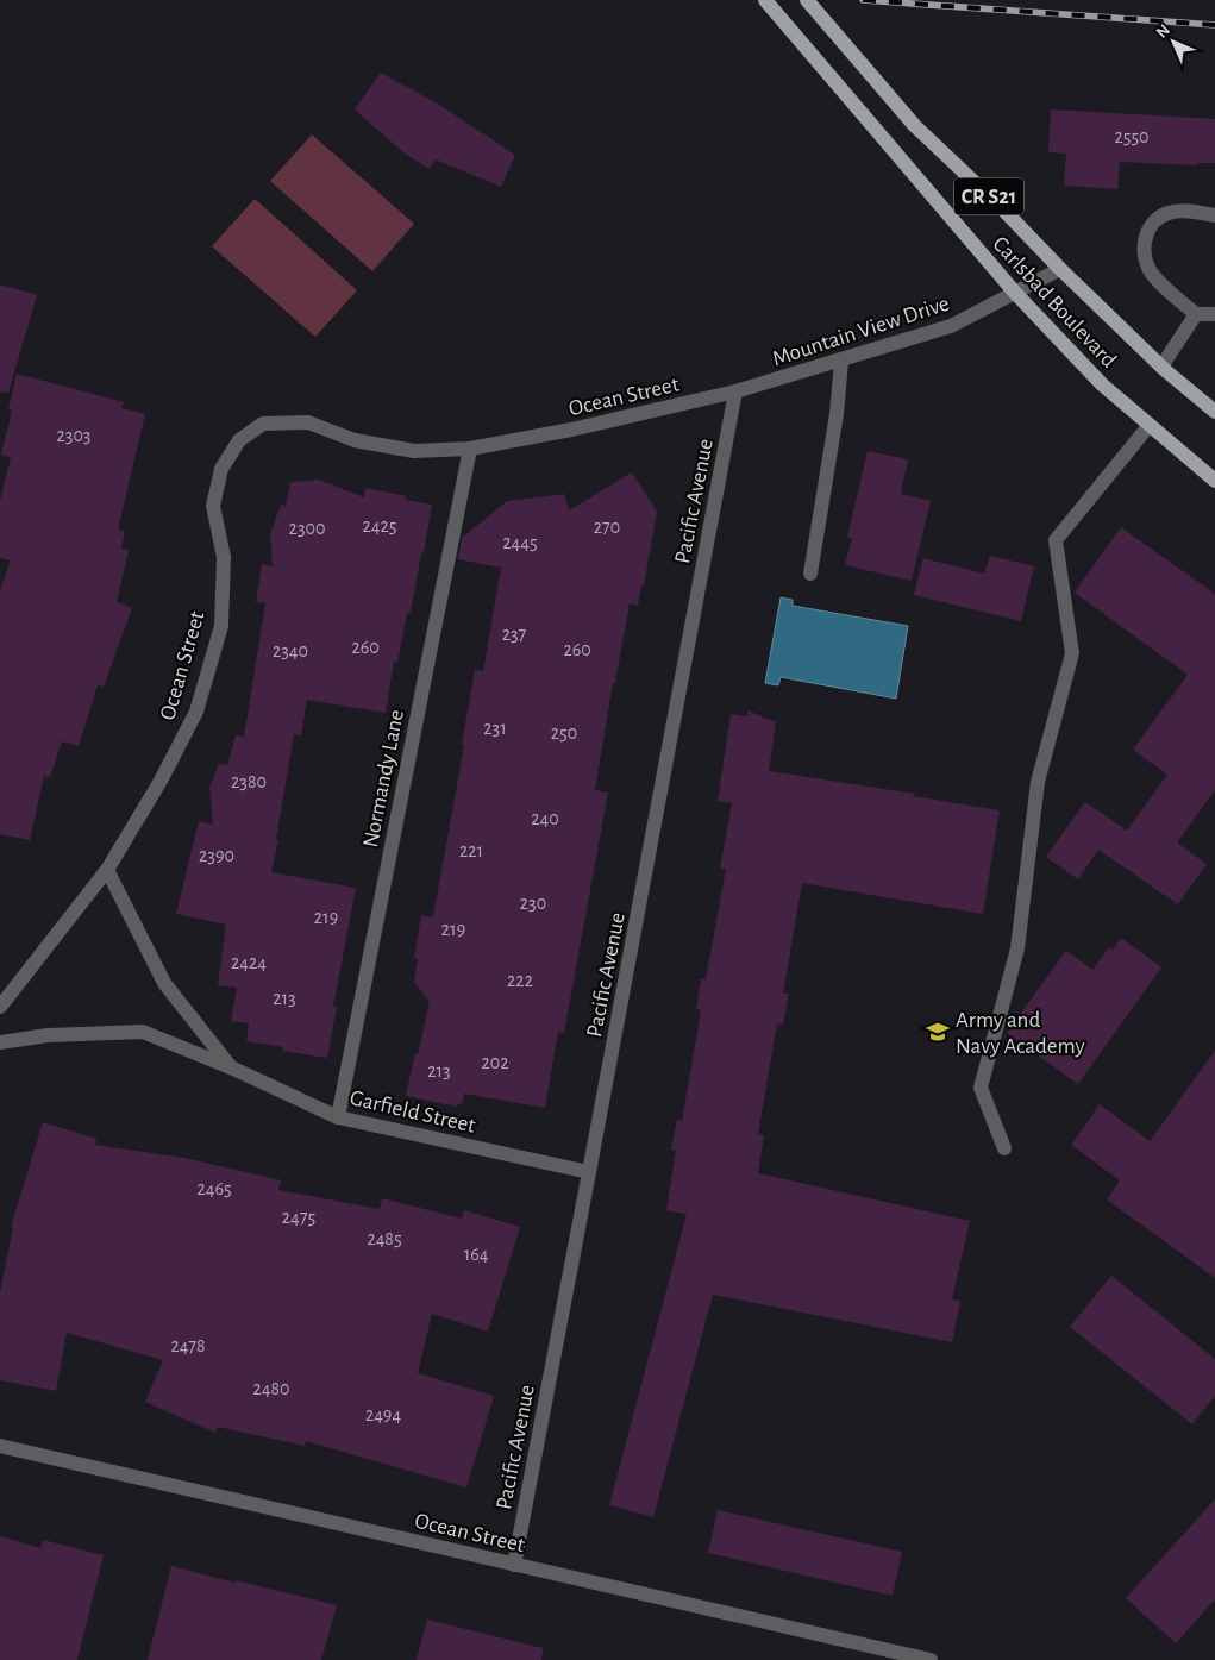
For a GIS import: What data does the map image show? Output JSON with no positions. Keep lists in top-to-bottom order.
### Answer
{
  "streets": {
    "main road": ["CR S21", "Carlsbad Boulevard"],
    "street": [
      "Mountain View Drive",
      "Ocean Street",
      "Pacific Avenue",
      "Normandy Lane",
      "Garfield Street"
    ]
  },
  "crossings": [
    ["Carlsbad Boulevard", "Mountain View Drive"],
    ["Mountain View Drive", "Ocean Street"],
    ["Mountain View Drive", "Pacific Avenue"],
    ["Ocean Street", "Pacific Avenue"],
    ["Ocean Street", "Normandy Lane"],
    ["Ocean Street", "Garfield Street"],
    ["Pacific Avenue", "Garfield Street"],
    ["Normandy Lane", "Garfield Street"]
  ],
  "places": {
    "school or university": ["Army and Navy Academy"]
  },
  "house_numbers": [
    "2550",
    "2303",
    "2425",
    "270",
    "2300",
    "2445",
    "237",
    "260",
    "260",
    "2340",
    "231",
    "250",
    "2380",
    "240",
    "221",
    "2390",
    "230",
    "219",
    "219",
    "2424",
    "222",
    "213",
    "202",
    "213",
    "2465",
    "2475",
    "2485",
    "164",
    "2478",
    "2480",
    "2494"
  ],
  "north": "top left"
}
